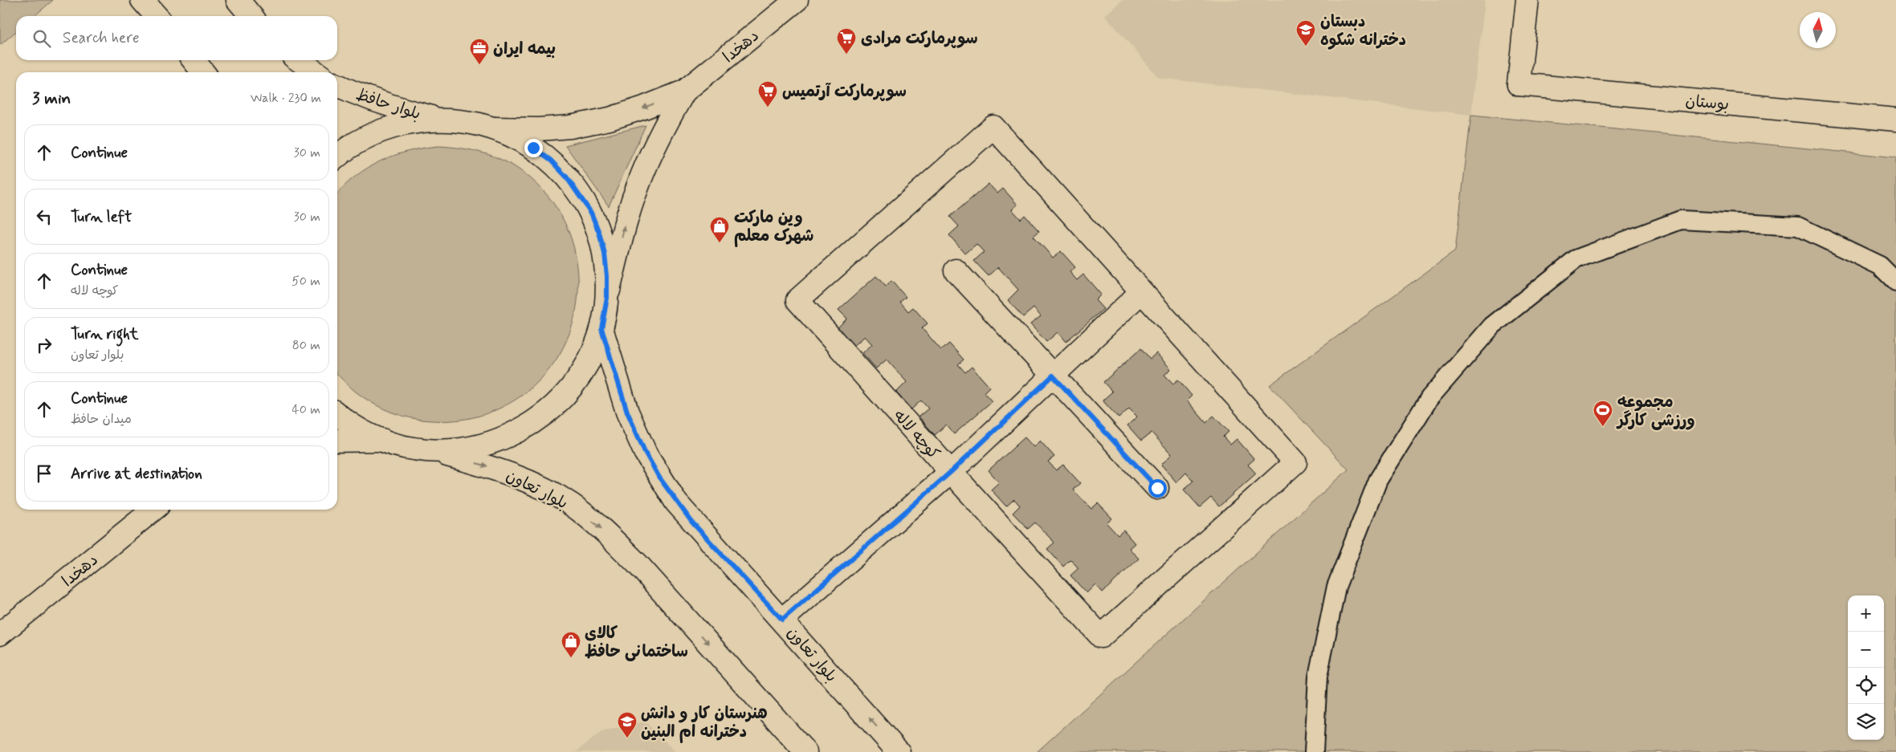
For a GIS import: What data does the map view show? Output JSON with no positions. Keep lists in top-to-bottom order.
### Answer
{
  "streets": {
    "street": [
      "دهخدا",
      "بوستان",
      "بلوار حافظ",
      "کوچه لاله",
      "بلوار تعاون"
    ]
  },
  "crossings": [
    ["کوچه لاله", "بلوار تعاون"]
  ],
  "places": {
    "school or university": ["دبستان دخترانه شکوه", "هنرستان کار و دانش دخترانه ام البنین"],
    "supermarket": ["سوپرمارکت مرادی", "سوپرمارکت آرتمیس"],
    "office": ["بیمه ایران"],
    "shop": ["وین مارکت شهرک معلم", "کالای ساختمانی حافظ"],
    "sports": ["مجموعه ورزشی کارگر"]
  },
  "north": "top",
  "page": {
    "search": "Search here",
    "heading": ["3 min", "Walk · 230 m"],
    "list": [
      ["Continue", "30 m"],
      ["Turn left", "30 m"],
      ["Continue", "کوچه لاله", "50 m"],
      ["Turn right", "بلوار تعاون", "80 m"],
      ["Continue", "میدان حافظ", "40 m"],
      "Arrive at destination"
    ],
    "map_buttons": ["+", "−"]
  }
}
